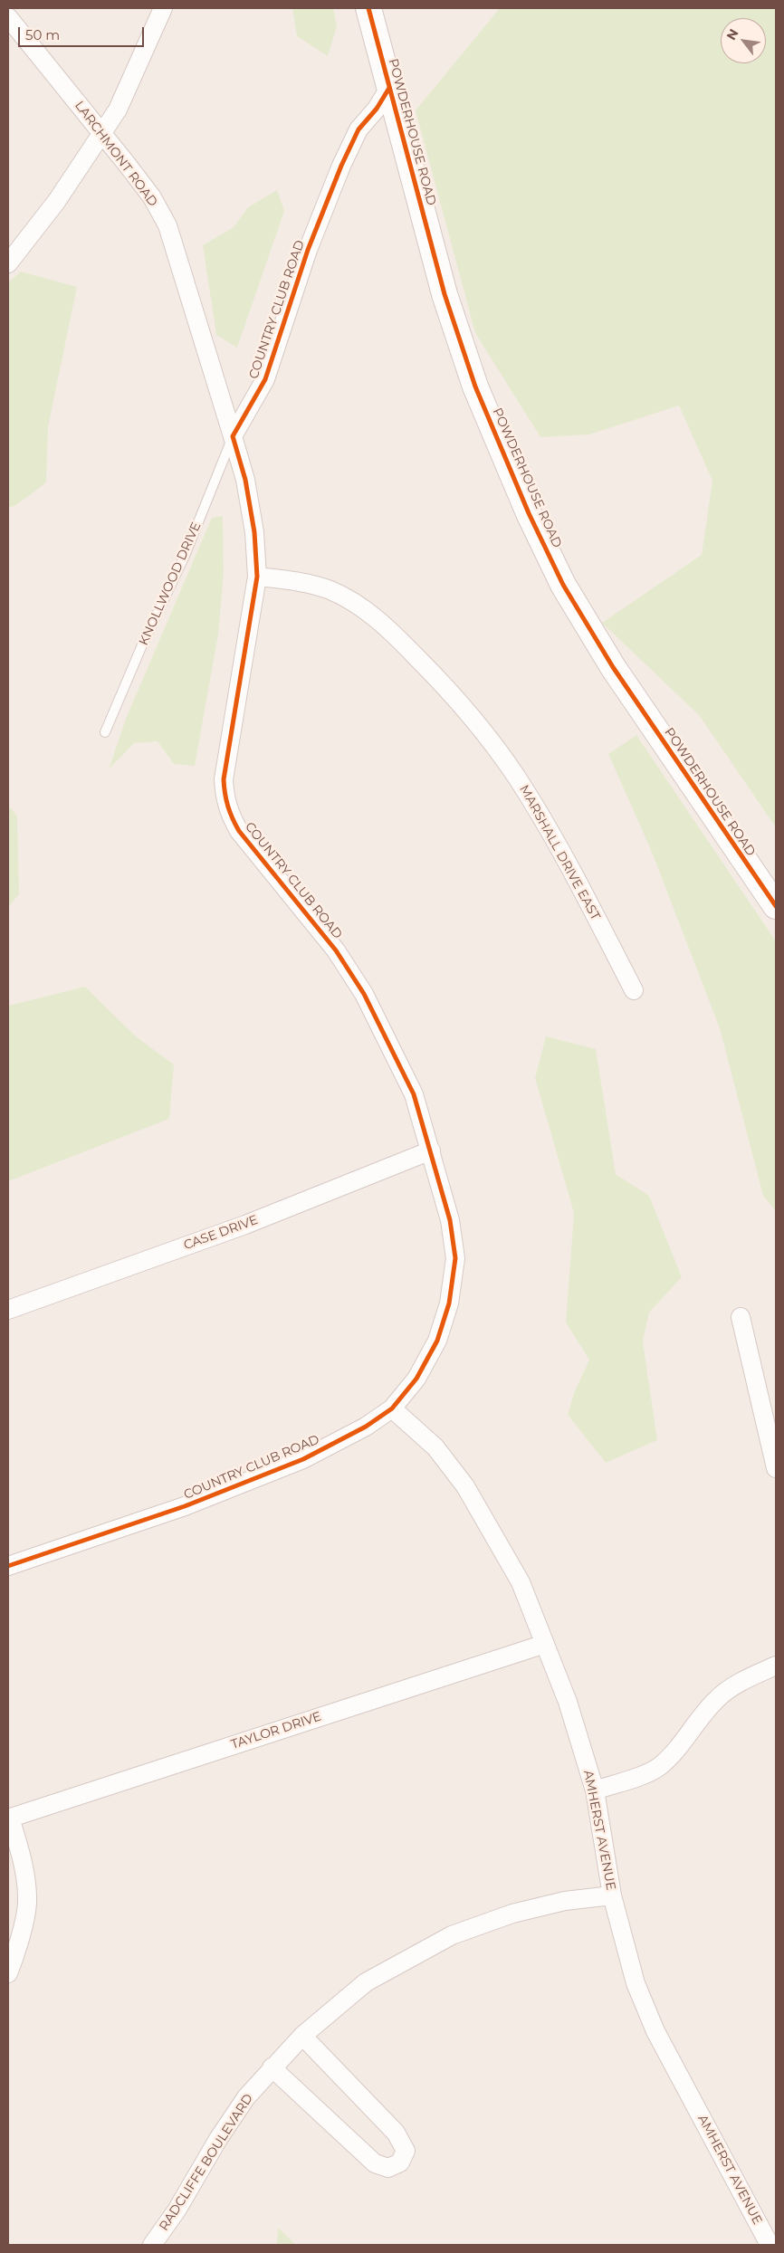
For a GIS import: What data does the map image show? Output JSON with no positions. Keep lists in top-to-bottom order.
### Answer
{
  "streets": {
    "street": [
      "POWDERHOUSE ROAD",
      "LARCHMONT ROAD",
      "COUNTRY CLUB ROAD",
      "MARSHALL DRIVE EAST",
      "CASE DRIVE",
      "TAYLOR DRIVE",
      "AMHERST AVENUE",
      "RADCLIFFE BOULEVARD"
    ],
    "lane": ["KNOLLWOOD DRIVE"]
  },
  "crossings": [
    ["POWDERHOUSE ROAD", "COUNTRY CLUB ROAD"],
    ["LARCHMONT ROAD", "COUNTRY CLUB ROAD"],
    ["LARCHMONT ROAD", "KNOLLWOOD DRIVE"],
    ["COUNTRY CLUB ROAD", "KNOLLWOOD DRIVE"],
    ["COUNTRY CLUB ROAD", "MARSHALL DRIVE EAST"],
    ["COUNTRY CLUB ROAD", "CASE DRIVE"],
    ["COUNTRY CLUB ROAD", "AMHERST AVENUE"],
    ["TAYLOR DRIVE", "AMHERST AVENUE"],
    ["AMHERST AVENUE", "RADCLIFFE BOULEVARD"]
  ],
  "scale_bar": "50 m",
  "north": "top left"
}
